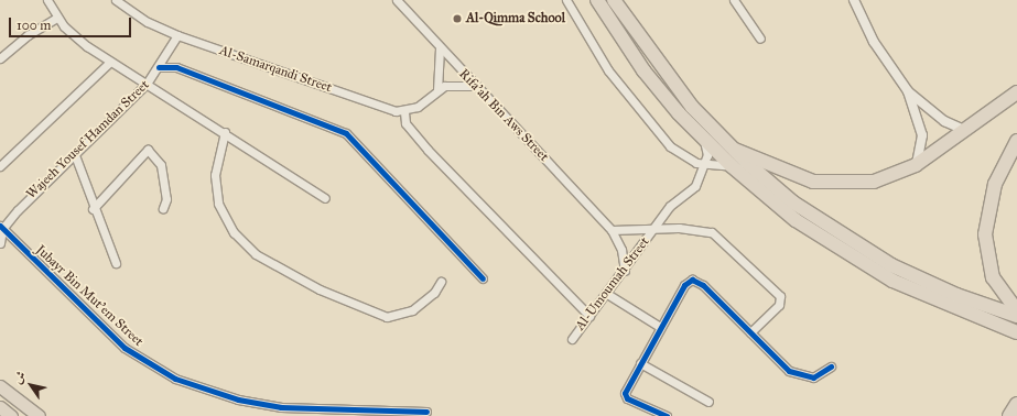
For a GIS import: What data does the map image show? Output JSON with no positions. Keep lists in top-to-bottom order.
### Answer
{
  "streets": {
    "street": [
      "Al-Samarqandi Street",
      "Rifa'ah Bin Aws Street",
      "Wajeeh Yousef Hamdan Street",
      "Al-Umoumah Street",
      "Jubayr Bin Mut'em Street"
    ]
  },
  "crossings": [
    ["Al-Samarqandi Street", "Wajeeh Yousef Hamdan Street"],
    ["Rifa'ah Bin Aws Street", "Al-Umoumah Street"],
    ["Wajeeh Yousef Hamdan Street", "Jubayr Bin Mut'em Street"]
  ],
  "places": ["Al-Qimma School"],
  "scale_bar": "100 m",
  "north": "top left"
}
